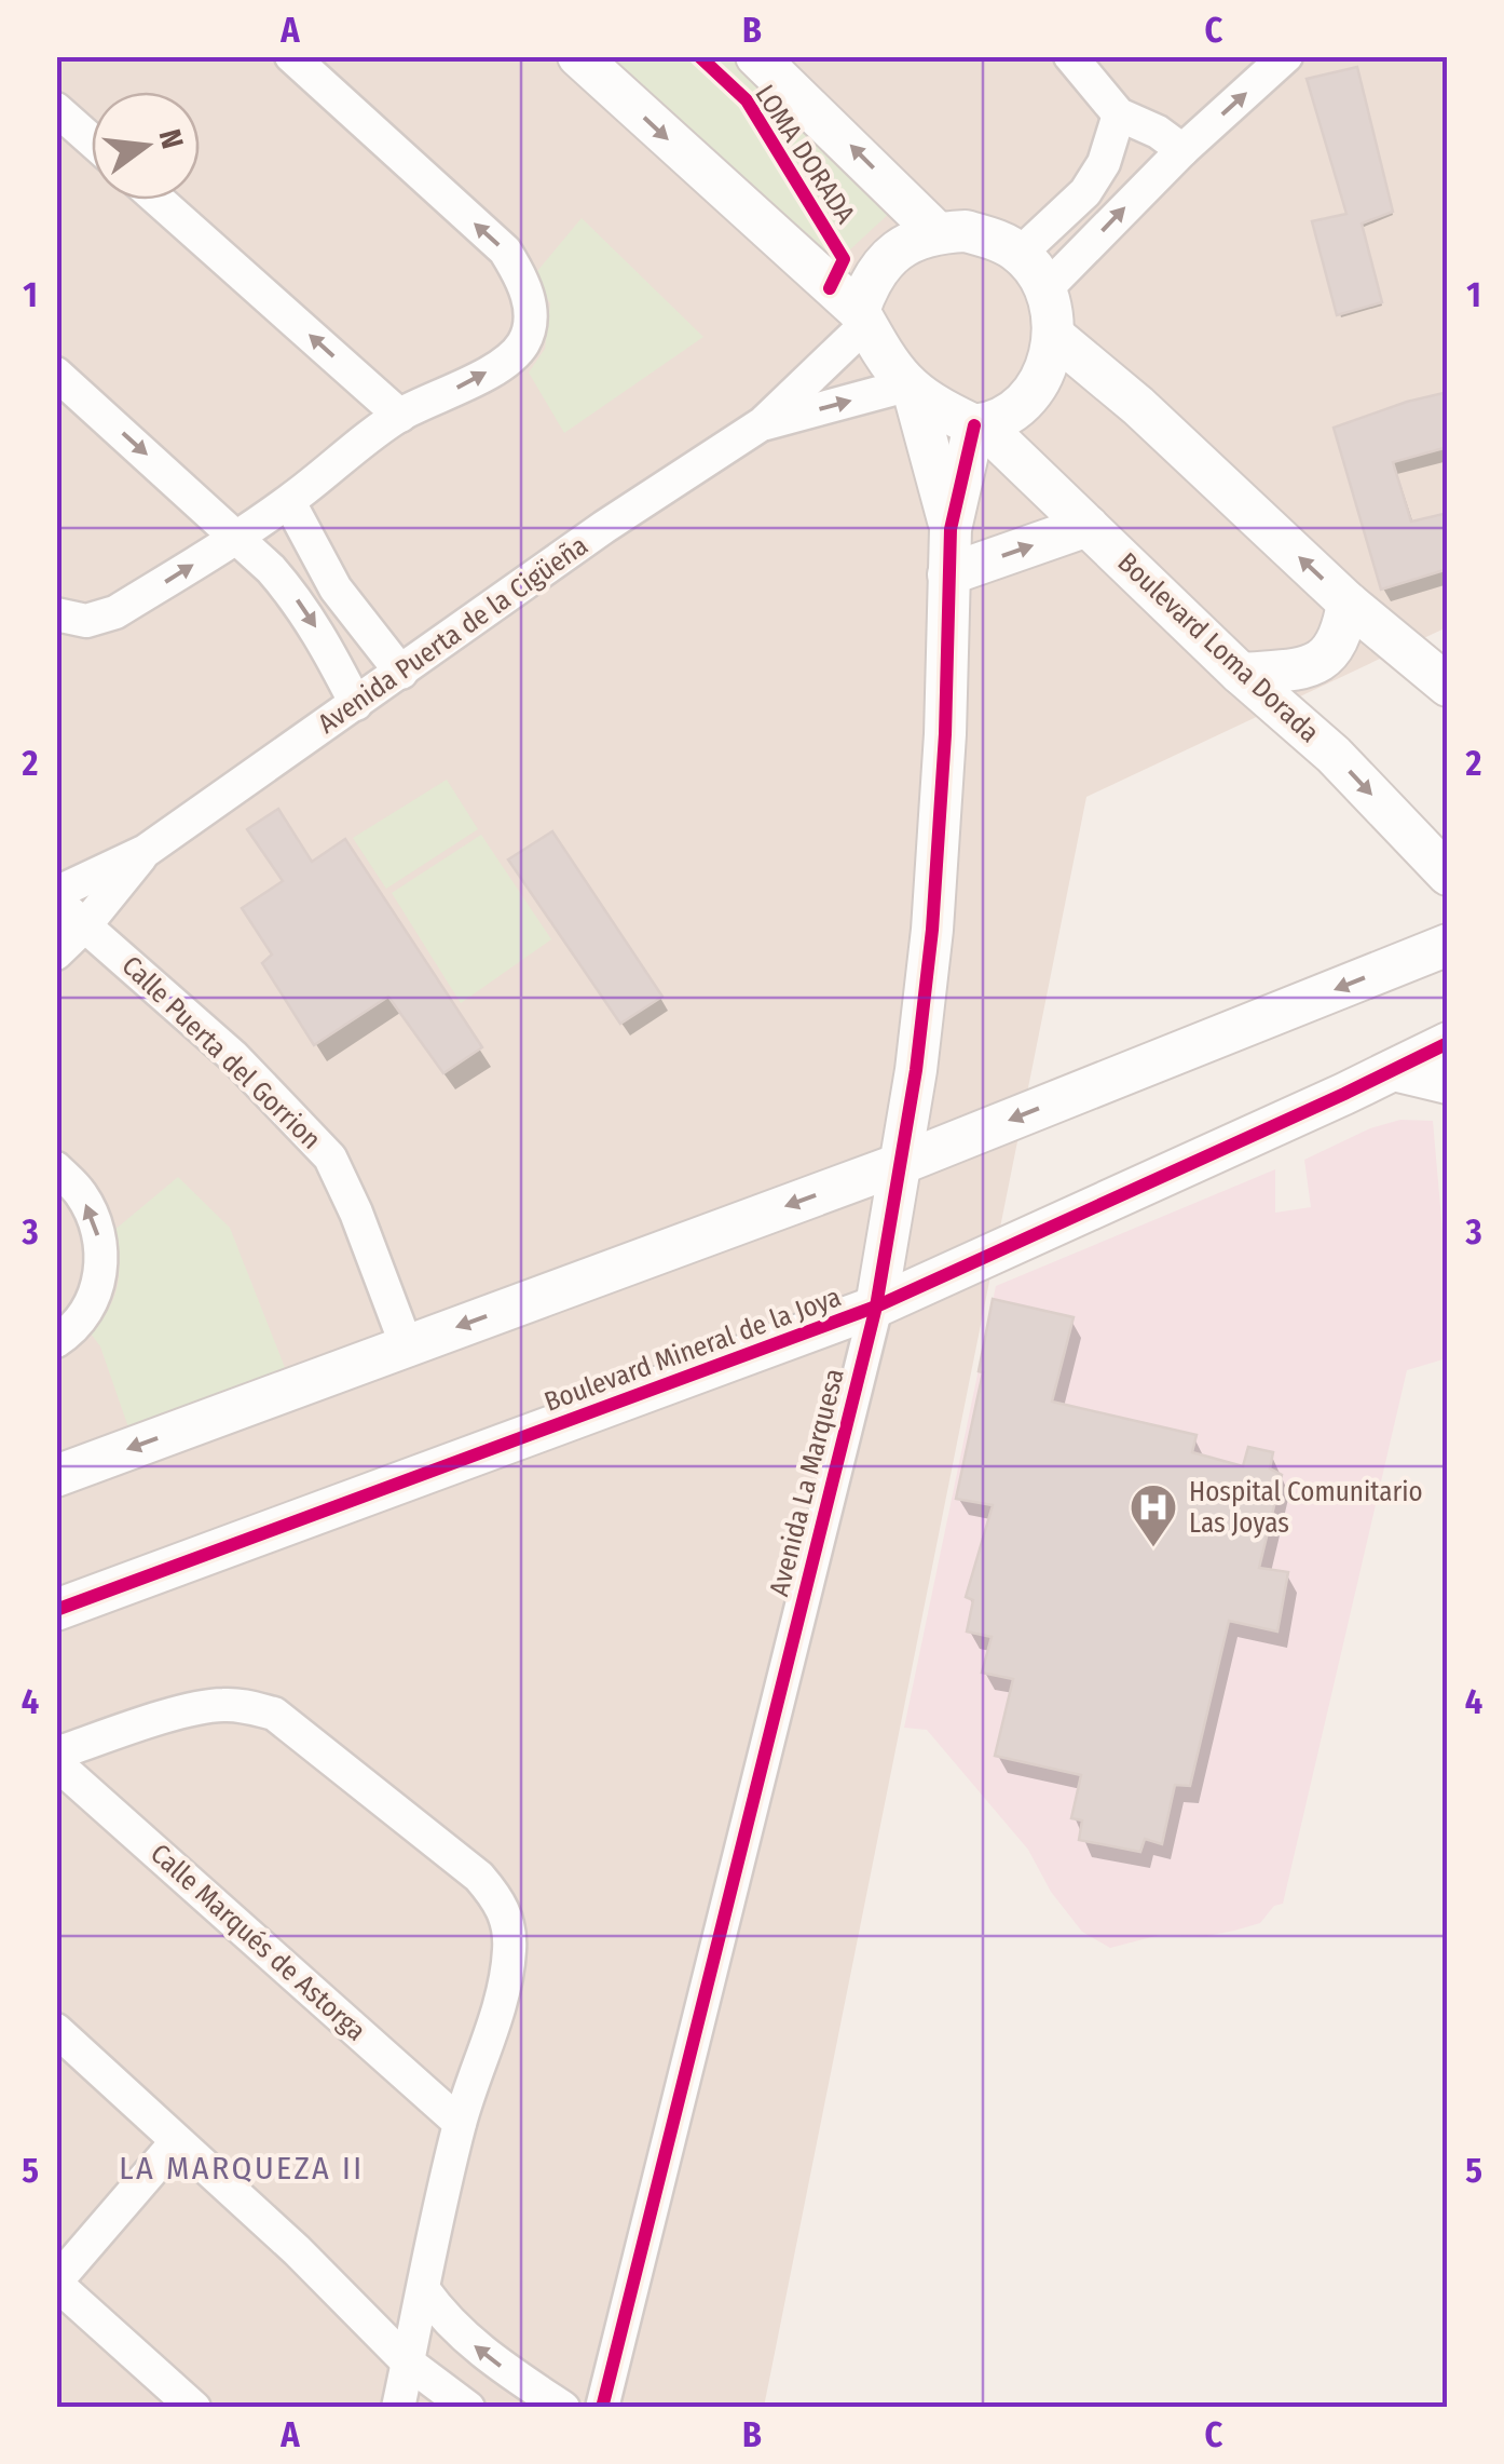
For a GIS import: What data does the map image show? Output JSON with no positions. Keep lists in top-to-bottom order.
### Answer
{
  "streets": {
    "street": [
      "Avenida Puerta de la Cigüeña",
      "Boulevard Loma Dorada",
      "Calle Puerta del Gorrion",
      "Boulevard Mineral de la Joya",
      "Avenida La Marquesa",
      "Calle Marqués de Astorga"
    ],
    "cycle path": ["LOMA DORADA"]
  },
  "crossings": [
    ["Avenida Puerta de la Cigüeña", "Boulevard Loma Dorada"],
    ["Avenida Puerta de la Cigüeña", "Calle Puerta del Gorrion"],
    ["Avenida Puerta de la Cigüeña", "Avenida La Marquesa"],
    ["Boulevard Loma Dorada", "Avenida La Marquesa"],
    ["Boulevard Mineral de la Joya", "Avenida La Marquesa"]
  ],
  "districts": ["LA MARQUEZA II"],
  "places": {
    "hospital": ["Hospital Comunitario Las Joyas"]
  },
  "north": "right",
  "grid": {
    "columns": ["A", "B", "C"],
    "rows": [
      "1",
      "2",
      "3",
      "4",
      "5"
    ]
  }
}
